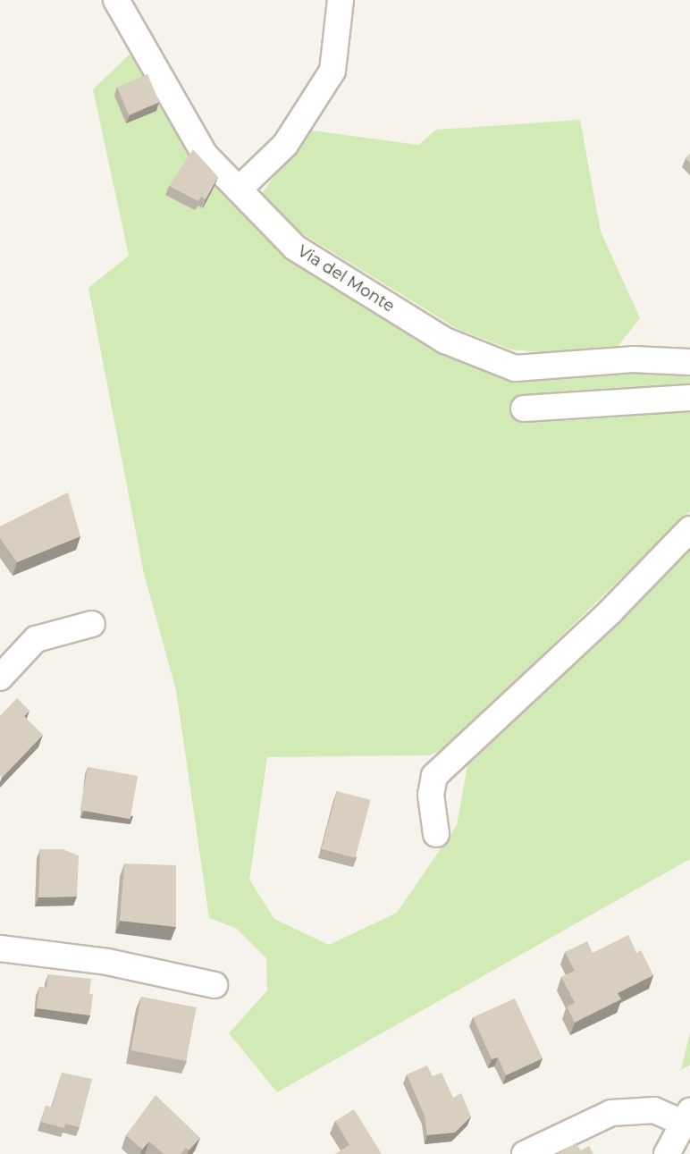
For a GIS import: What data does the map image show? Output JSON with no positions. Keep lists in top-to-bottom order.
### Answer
{
  "streets": {
    "street": ["Via del Monte"]
  }
}
